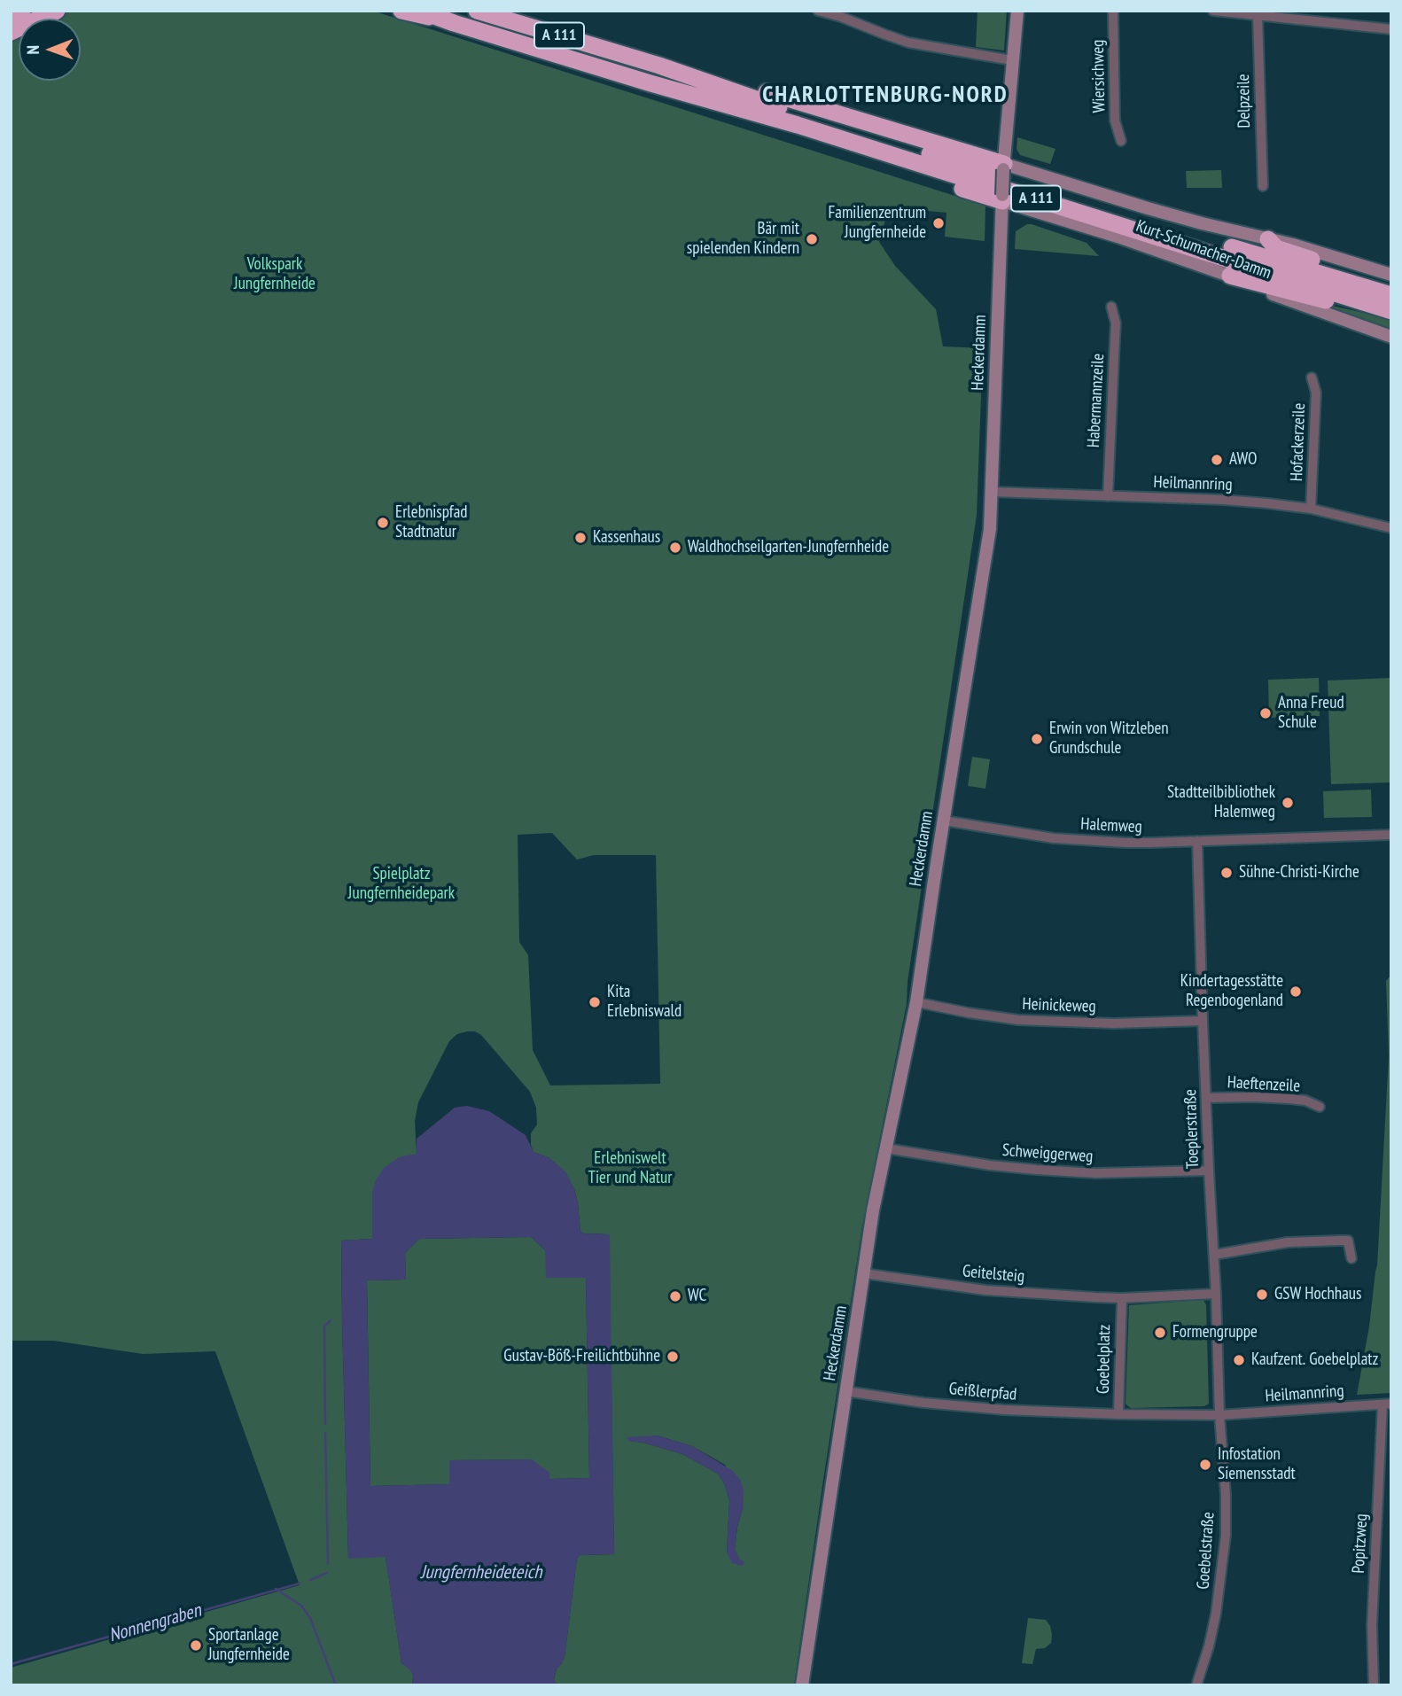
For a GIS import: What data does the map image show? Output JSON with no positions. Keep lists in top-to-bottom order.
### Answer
{
  "streets": {
    "highway": ["A 111"],
    "street": [
      "Wiersichweg",
      "Delpzeile",
      "Kurt-Schumacher-Damm",
      "Heckerdamm",
      "Habermannzeile",
      "Hofackerzeile",
      "Heilmannring",
      "Halemweg",
      "Heinickeweg",
      "Haeftenzeile",
      "Toeplerstraße",
      "Schweiggerweg",
      "Geitelsteig",
      "Goebelplatz",
      "Geißlerpfad",
      "Popitzweg",
      "Goebelstraße"
    ]
  },
  "crossings": [
    ["Kurt-Schumacher-Damm", "Heckerdamm"],
    ["Heckerdamm", "Heilmannring"],
    ["Heckerdamm", "Halemweg"],
    ["Heckerdamm", "Heinickeweg"],
    ["Heckerdamm", "Schweiggerweg"],
    ["Heckerdamm", "Geitelsteig"],
    ["Heckerdamm", "Geißlerpfad"],
    ["Habermannzeile", "Heilmannring"],
    ["Hofackerzeile", "Heilmannring"],
    ["Heilmannring", "Toeplerstraße"],
    ["Heilmannring", "Goebelplatz"],
    ["Heilmannring", "Popitzweg"],
    ["Heilmannring", "Goebelstraße"],
    ["Halemweg", "Toeplerstraße"],
    ["Heinickeweg", "Toeplerstraße"],
    ["Haeftenzeile", "Toeplerstraße"],
    ["Toeplerstraße", "Schweiggerweg"],
    ["Toeplerstraße", "Goebelplatz"],
    ["Toeplerstraße", "Goebelstraße"],
    ["Geitelsteig", "Goebelplatz"],
    ["Goebelplatz", "Geißlerpfad"],
    ["Goebelplatz", "Goebelstraße"]
  ],
  "districts": ["CHARLOTTENBURG-NORD"],
  "water": ["Jungfernheideteich", "Nonnengraben"],
  "parks": ["Volkspark Jungfernheide", "Spielplatz Jungfernheidepark", "Erlebniswelt Tier und Natur"],
  "places": [
    "Familienzentrum Jungfernheide",
    "Bär mit spielenden Kindern",
    "AWO",
    "Erlebnispfad Stadtnatur",
    "Kassenhaus",
    "Waldhochseilgarten-Jungfernheide",
    "Anna Freud Schule",
    "Erwin von Witzleben Grundschule",
    "Stadtteilbibliothek Halemweg",
    "Sühne-Christi-Kirche",
    "Kindertagesstätte Regenbogenland",
    "Kita Erlebniswald",
    "GSW Hochhaus",
    "WC",
    "Formengruppe",
    "Gustav-Böß-Freilichtbühne",
    "Kaufzent. Goebelplatz",
    "Infostation Siemensstadt",
    "Sportanlage Jungfernheide"
  ],
  "north": "left"
}
